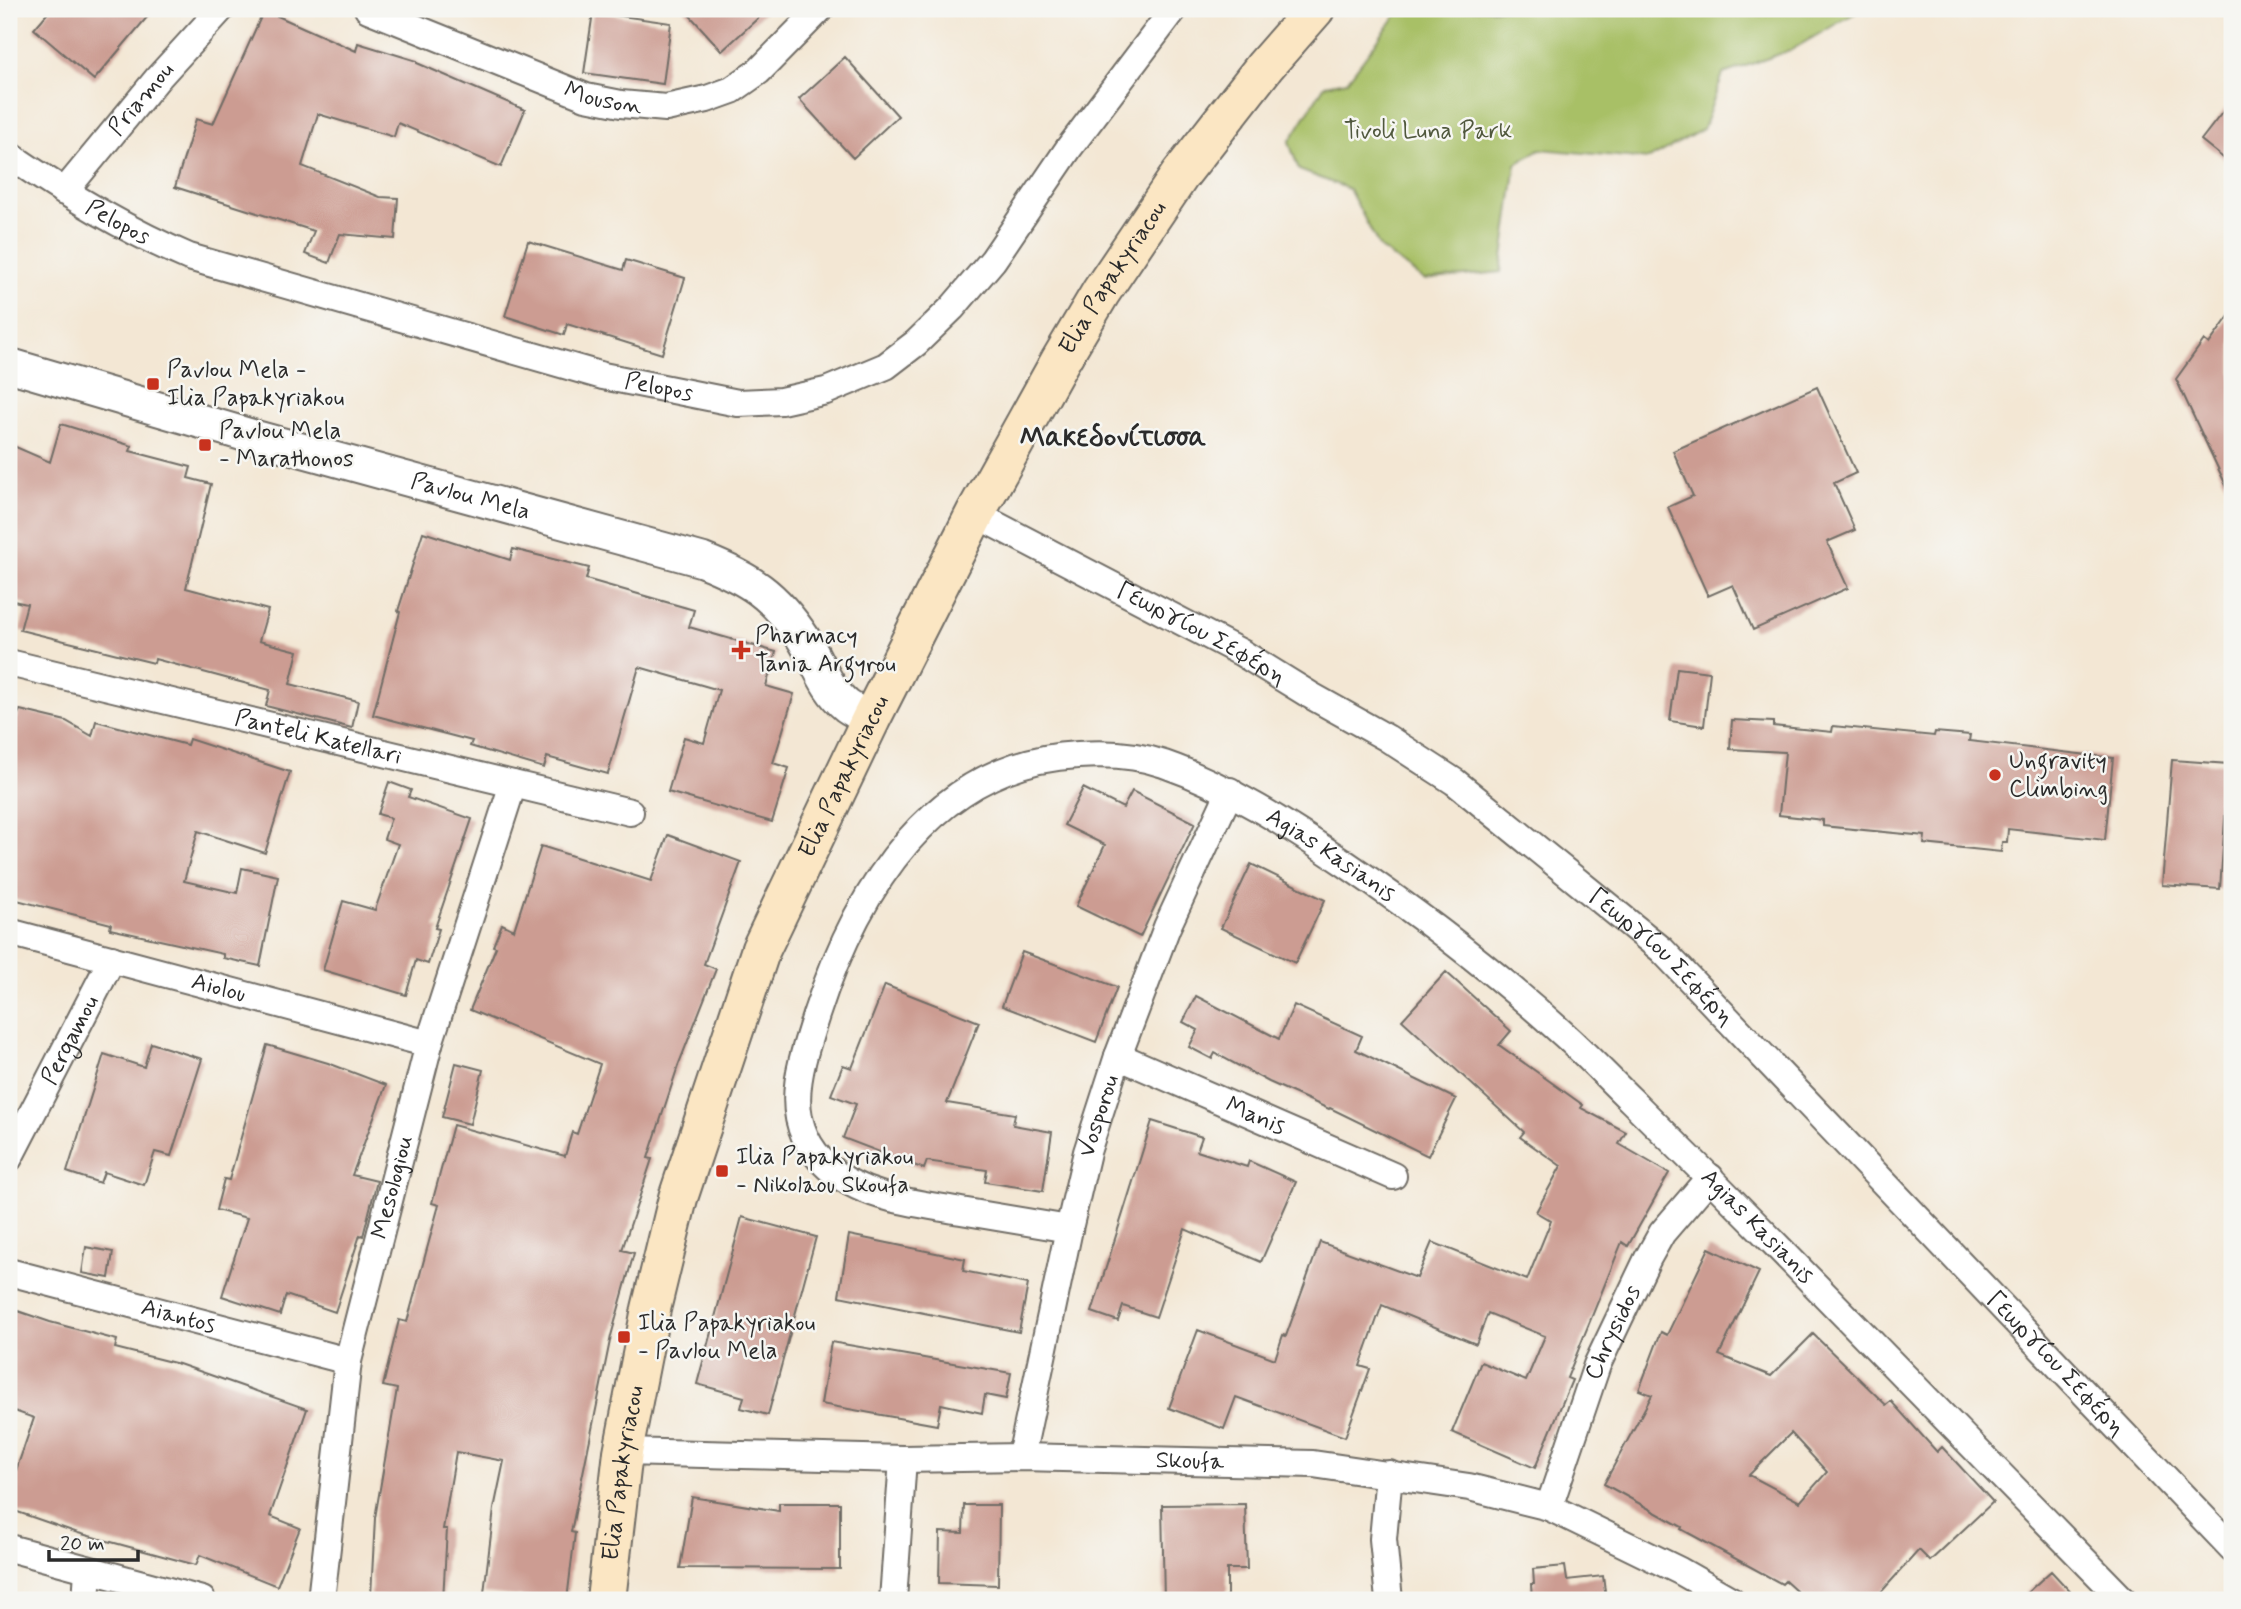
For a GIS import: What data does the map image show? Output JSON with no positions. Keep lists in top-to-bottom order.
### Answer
{
  "streets": {
    "main road": ["Elia Papakyriacou"],
    "street": [
      "Mouson",
      "Priamou",
      "Pelopos",
      "Pavlou Mela",
      "Γεωργίου Σεφέρη",
      "Panteli Katellari",
      "Agias Kasianis",
      "Aiolou",
      "Pergamou",
      "Vosporou",
      "Manis",
      "Mesologiou",
      "Aiantos",
      "Chrysidos",
      "Skoufa"
    ]
  },
  "crossings": [
    ["Priamou", "Pelopos"],
    ["Elia Papakyriacou", "Pavlou Mela"],
    ["Elia Papakyriacou", "Γεωργίου Σεφέρη"],
    ["Elia Papakyriacou", "Skoufa"],
    ["Panteli Katellari", "Mesologiou"],
    ["Agias Kasianis", "Vosporou"],
    ["Agias Kasianis", "Chrysidos"],
    ["Aiolou", "Pergamou"],
    ["Aiolou", "Mesologiou"],
    ["Vosporou", "Manis"],
    ["Vosporou", "Skoufa"],
    ["Mesologiou", "Aiantos"],
    ["Chrysidos", "Skoufa"]
  ],
  "districts": ["Μακεδονίτισσα"],
  "parks": ["Tivoli Luna Park"],
  "places": {
    "transit": [
      "Pavlou Mela - Ilia Papakyriakou",
      "Pavlou Mela - Marathonos",
      "Ilia Papakyriakou - Nikolaou Skoufa",
      "Ilia Papakyriakou - Pavlou Mela"
    ],
    "health": ["Pharmacy Tania Argyrou"],
    "other": ["Ungravity Climbing"]
  },
  "scale_bar": "20 m"
}
